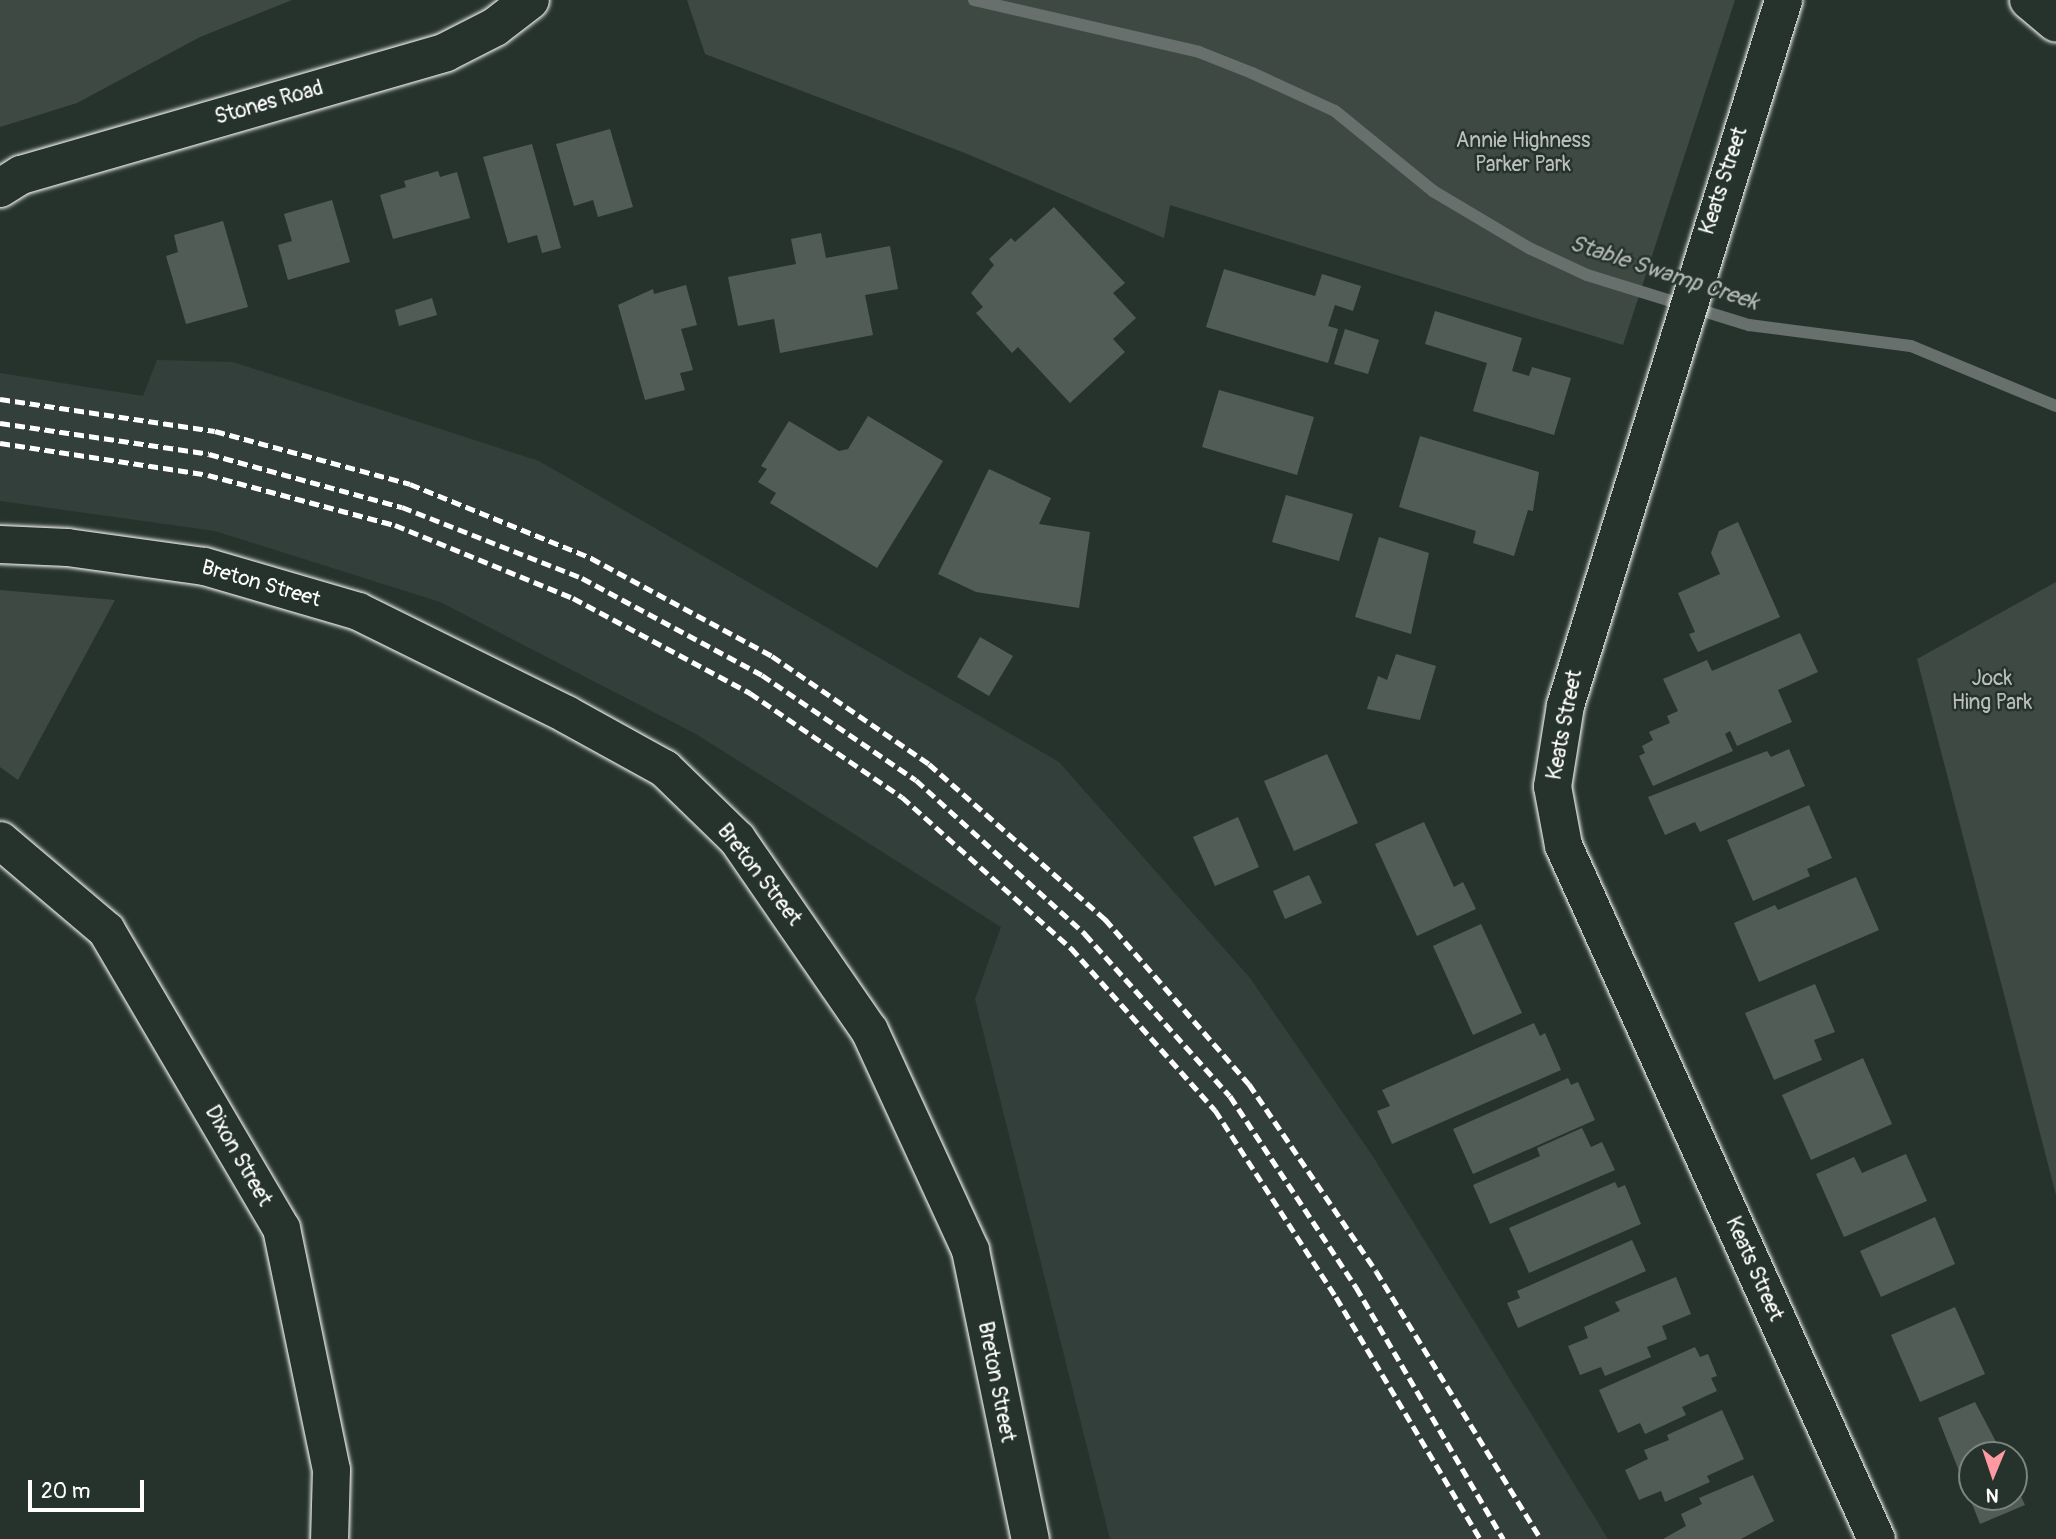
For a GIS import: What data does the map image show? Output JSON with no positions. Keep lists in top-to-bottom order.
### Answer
{
  "streets": {
    "street": [
      "Stones Road",
      "Keats Street",
      "Breton Street",
      "Dixon Street"
    ]
  },
  "water": ["Stable Swamp Creek"],
  "parks": ["Annie Highness Parker Park", "Jock Hing Park"],
  "scale_bar": "20 m",
  "north": "bottom"
}
